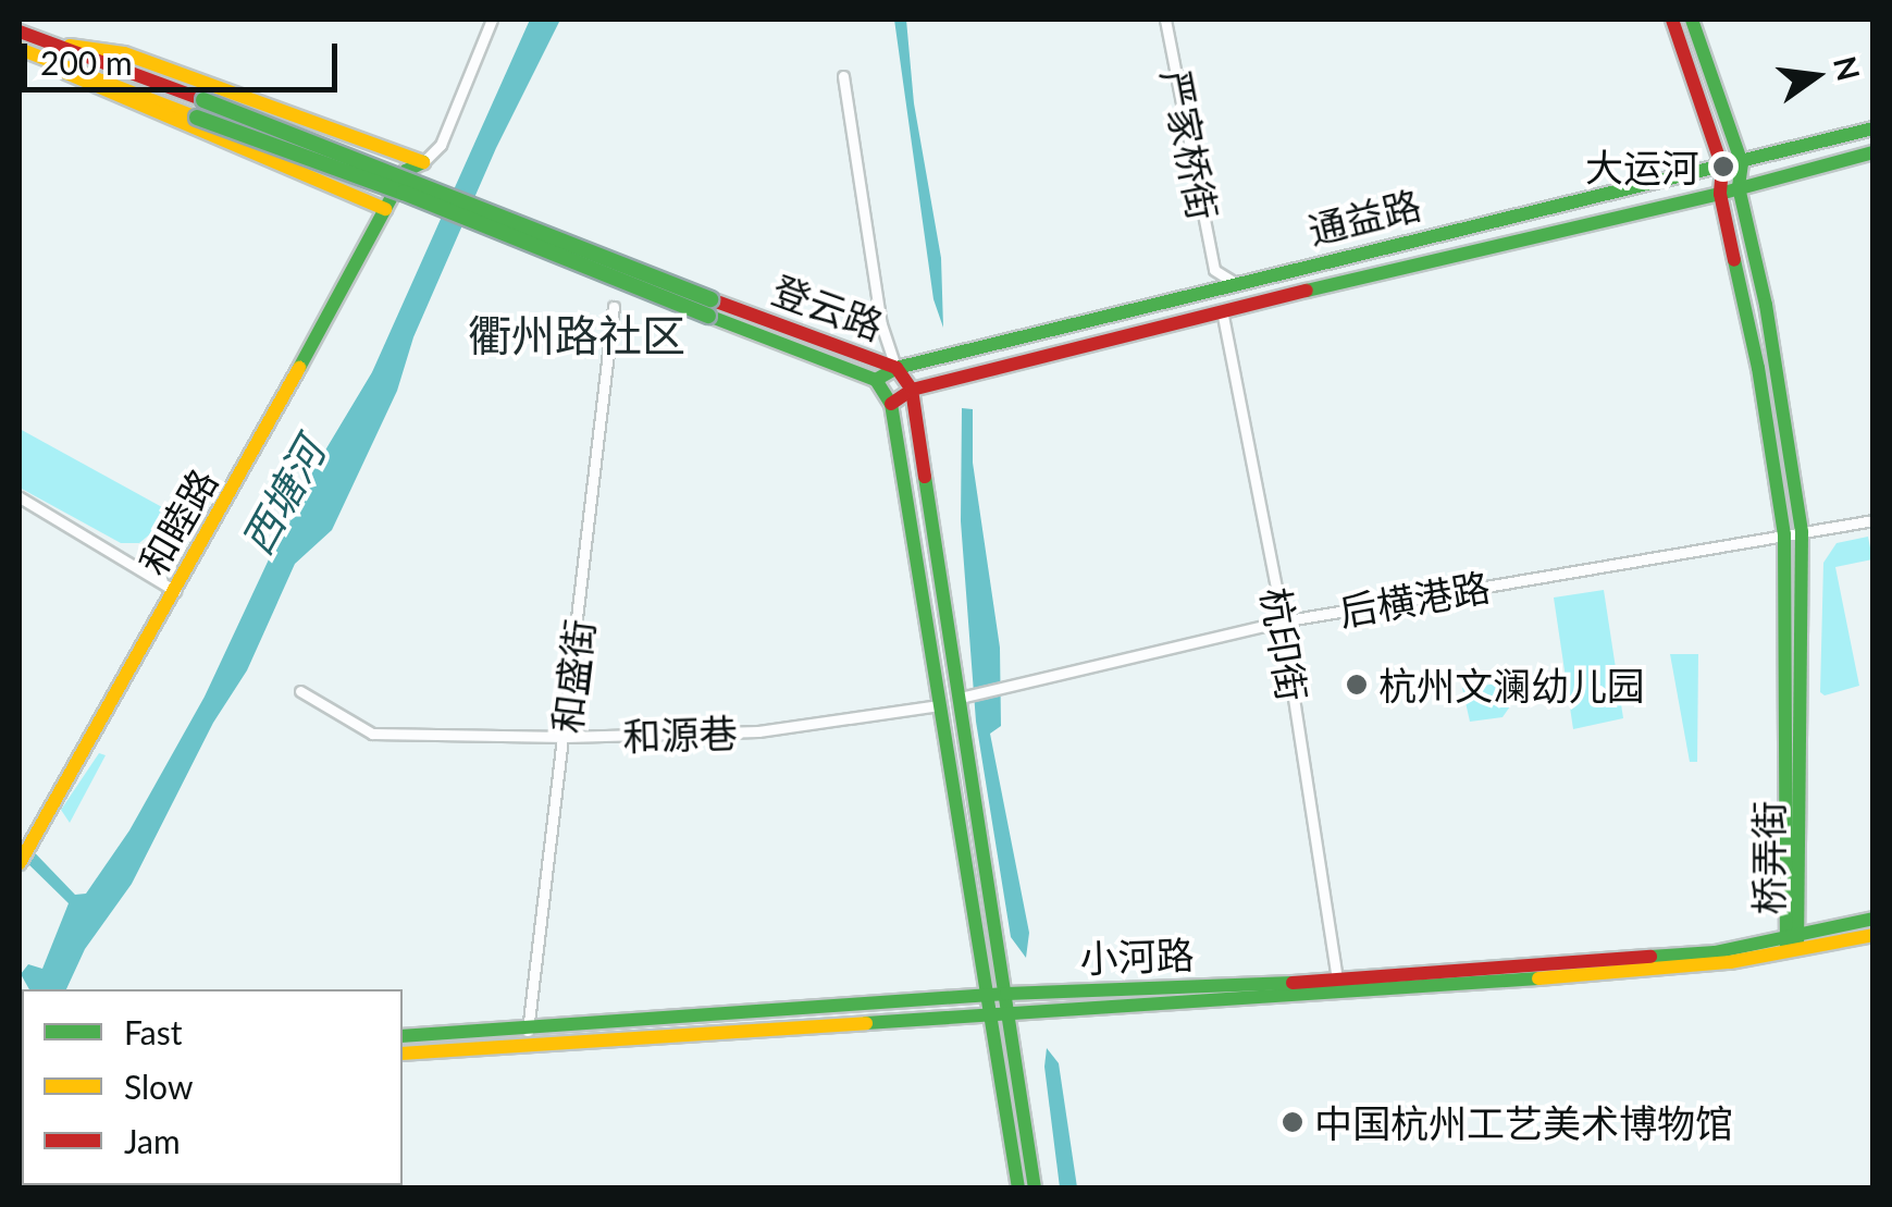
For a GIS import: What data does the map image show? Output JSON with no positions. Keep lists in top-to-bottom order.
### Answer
{
  "streets": {
    "main road": [
      "通益路",
      "登云路",
      "和睦路",
      "桥弄街",
      "小河路"
    ],
    "street": [
      "严家桥街",
      "后横港路",
      "杭印街",
      "和盛街",
      "和源巷"
    ]
  },
  "crossings": [
    ["严家桥街", "通益路"],
    ["通益路", "登云路"],
    ["通益路", "杭印街"],
    ["通益路", "桥弄街"],
    ["登云路", "后横港路"],
    ["登云路", "和源巷"],
    ["登云路", "小河路"],
    ["后横港路", "杭印街"],
    ["后横港路", "桥弄街"],
    ["杭印街", "小河路"],
    ["和盛街", "和源巷"],
    ["和盛街", "小河路"],
    ["桥弄街", "小河路"]
  ],
  "districts": ["衢州路社区"],
  "water": ["西塘河"],
  "places": ["大运河", "杭州文澜幼儿园", "中国杭州工艺美术博物馆"],
  "legend": ["Fast", "Slow", "Jam"],
  "scale_bar": "200 m",
  "north": "right"
}
